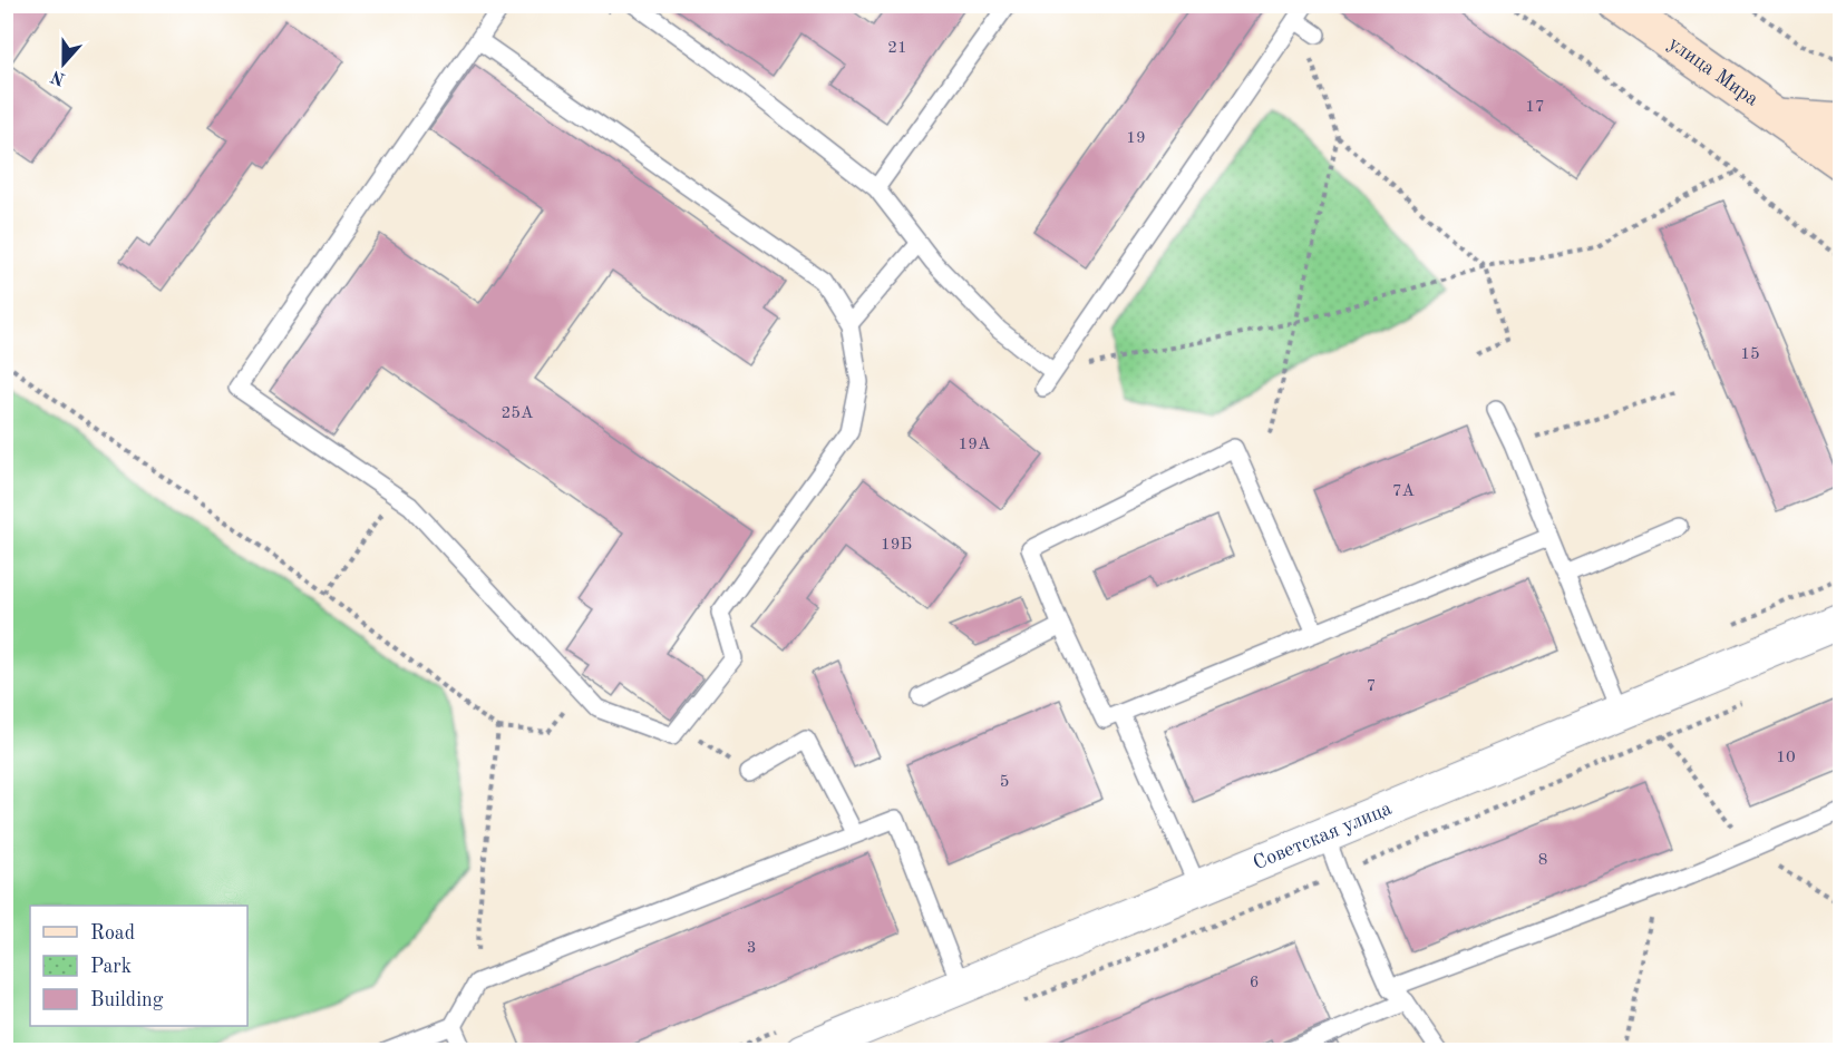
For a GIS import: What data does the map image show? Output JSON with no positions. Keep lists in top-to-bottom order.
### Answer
{
  "streets": {
    "street": ["улица Мира", "Советская улица"]
  },
  "house_numbers": [
    "21",
    "17",
    "19",
    "15",
    "25А",
    "19А",
    "7А",
    "19Б",
    "7",
    "10",
    "5",
    "8",
    "3",
    "6"
  ],
  "legend": ["Road", "Park", "Building"],
  "north": "bottom"
}
